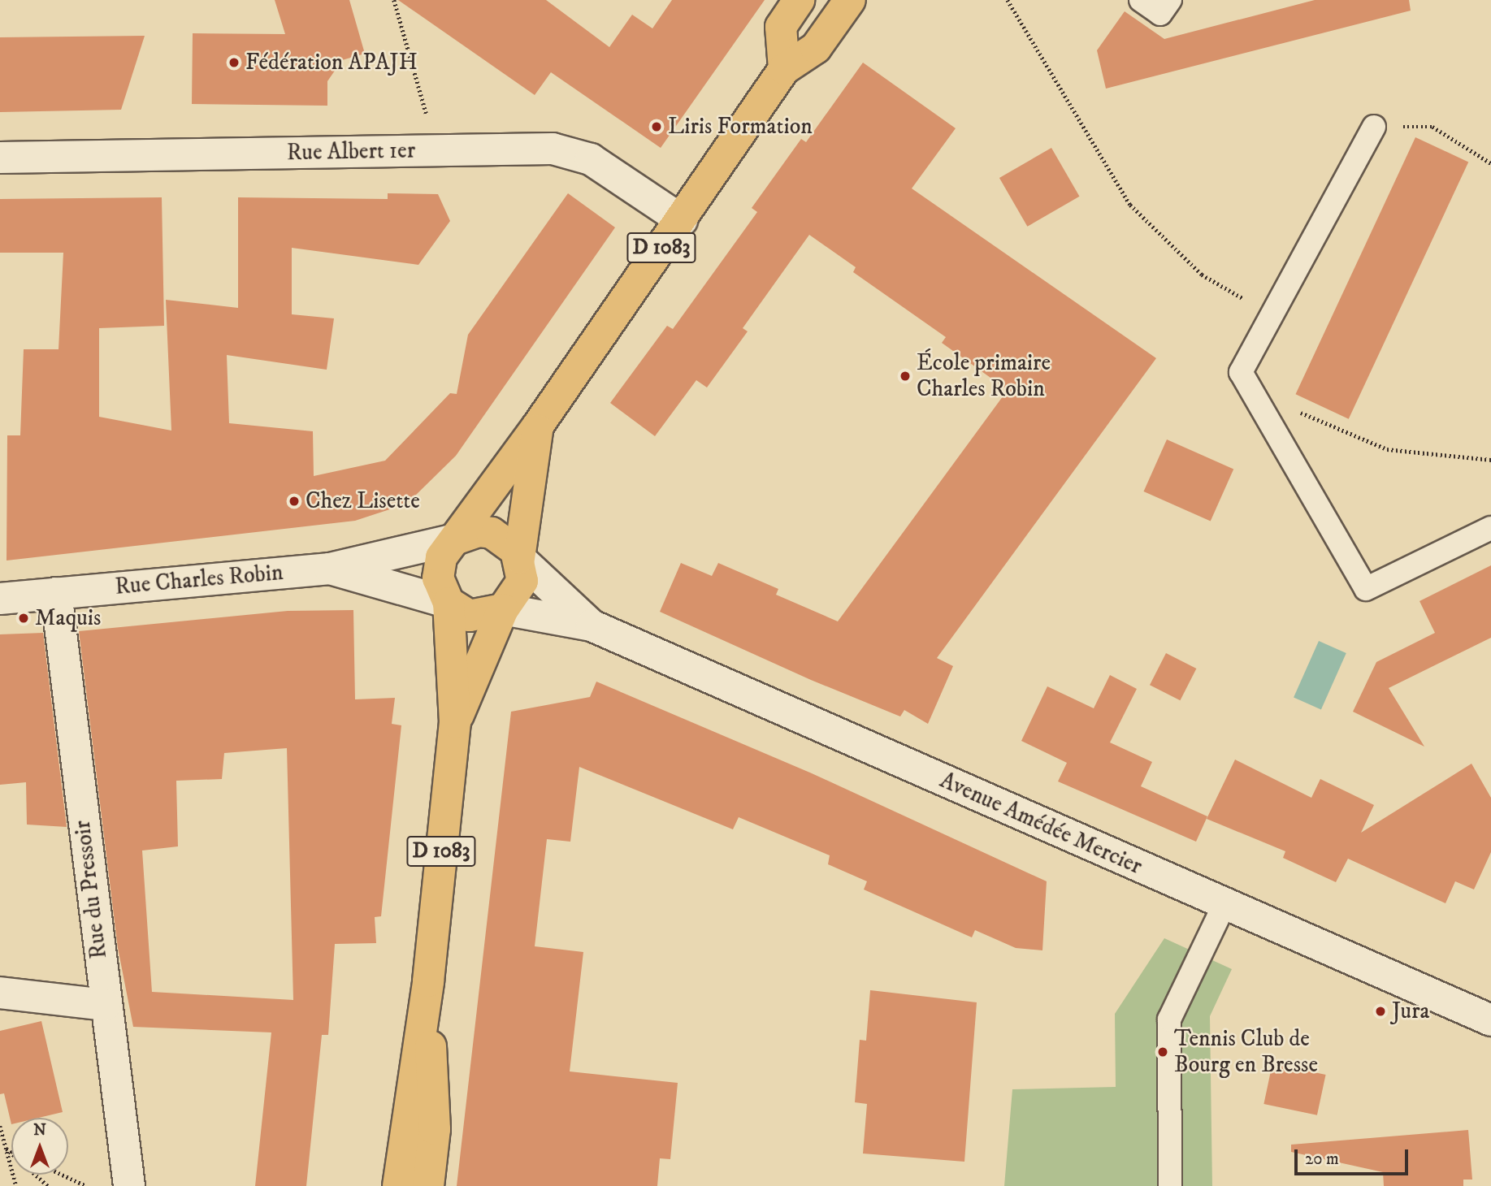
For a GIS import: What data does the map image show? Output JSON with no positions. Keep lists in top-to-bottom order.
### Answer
{
  "streets": {
    "main road": ["D 1083"],
    "street": [
      "Rue Albert 1er",
      "Rue Charles Robin",
      "Avenue Amédée Mercier",
      "Rue du Pressoir"
    ]
  },
  "crossings": [
    ["Rue Albert 1er", "D 1083"],
    ["Rue Charles Robin", "Rue du Pressoir"]
  ],
  "places": [
    "Fédération APAJH",
    "Liris Formation",
    "École primaire Charles Robin",
    "Chez Lisette",
    "Maquis",
    "Jura",
    "Tennis Club de Bourg en Bresse"
  ],
  "scale_bar": "20 m",
  "north": "top"
}
